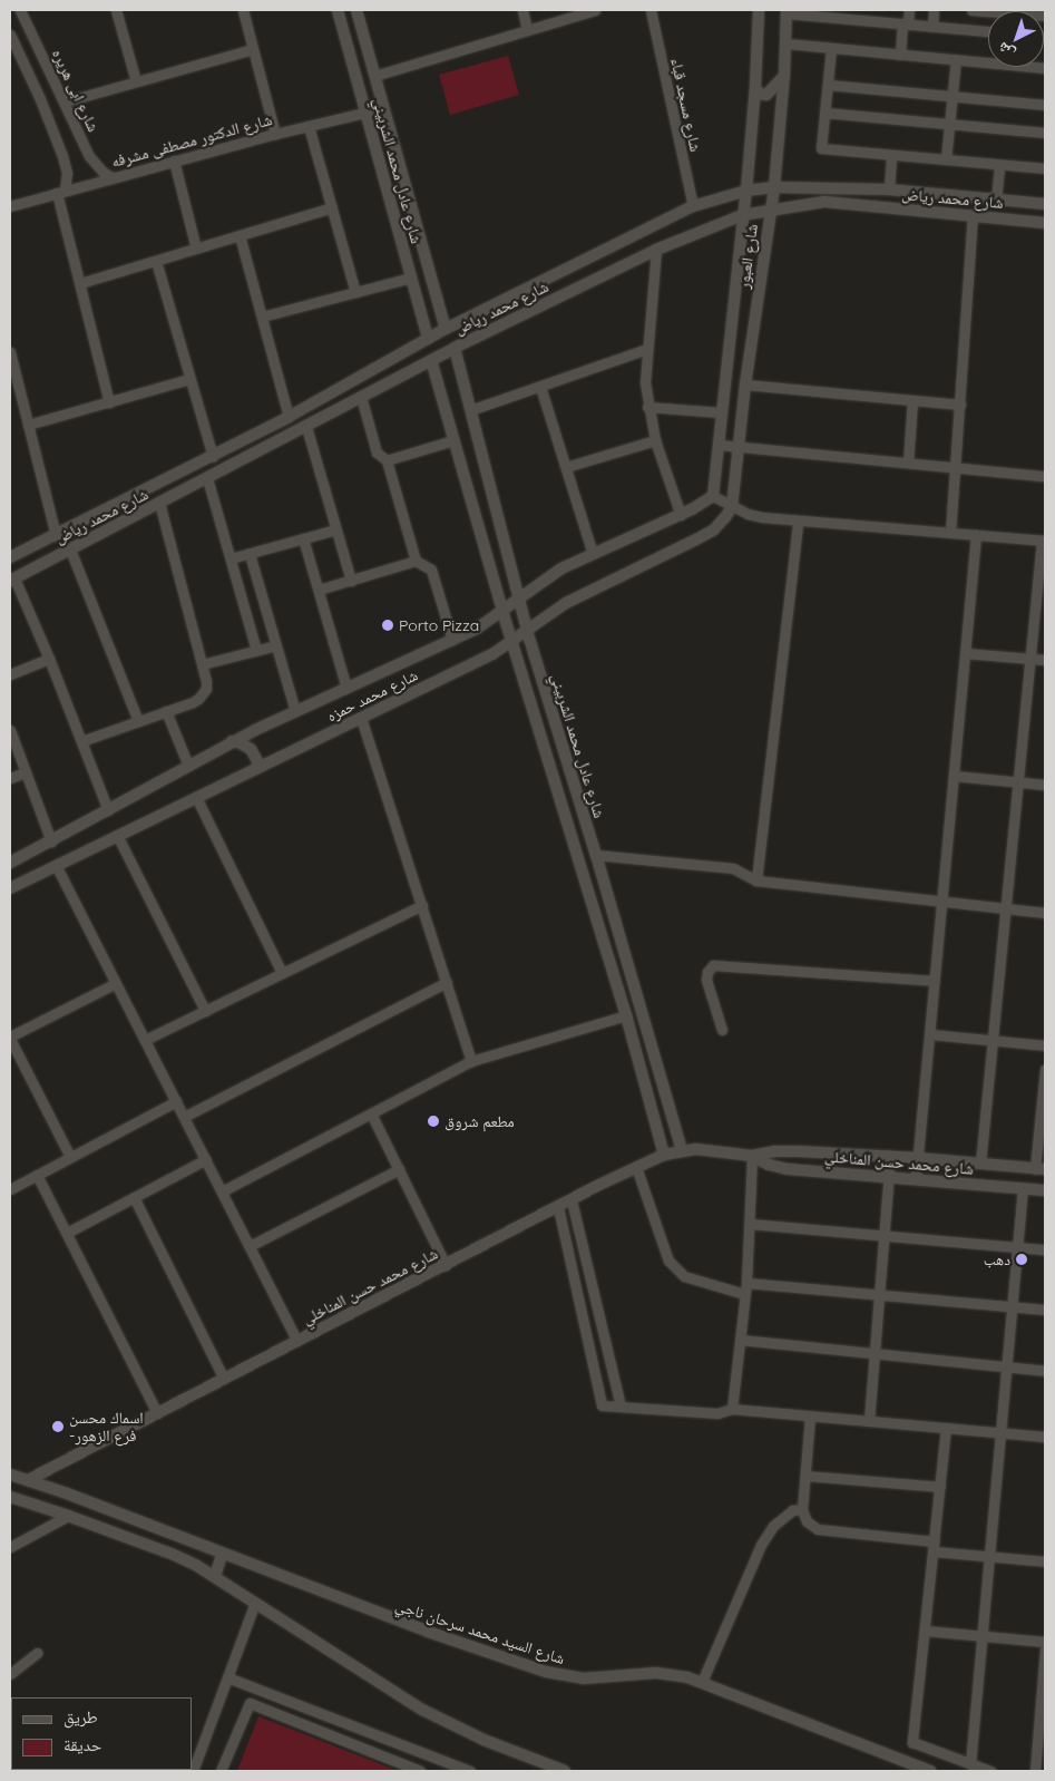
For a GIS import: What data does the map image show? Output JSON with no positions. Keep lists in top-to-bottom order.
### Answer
{
  "streets": {
    "street": [
      "شارع ابى هريره",
      "شارع مسجد قباء",
      "شارع الدكتور مصطفى مشرفه",
      "شارع عادل محمد الشربيني",
      "شارع محمد رياض",
      "شارع العبور",
      "شارع محمد حمزه",
      "شارع محمد حسن المناخلي",
      "شارع السيد محمد سرحان ناجي"
    ]
  },
  "crossings": [
    ["شارع ابى هريره", "شارع الدكتور مصطفى مشرفه"],
    ["شارع مسجد قباء", "شارع محمد رياض"],
    ["شارع الدكتور مصطفى مشرفه", "شارع عادل محمد الشربيني"],
    ["شارع عادل محمد الشربيني", "شارع محمد رياض"],
    ["شارع عادل محمد الشربيني", "شارع محمد حمزه"],
    ["شارع عادل محمد الشربيني", "شارع محمد حسن المناخلي"],
    ["شارع محمد رياض", "شارع العبور"],
    ["شارع العبور", "شارع محمد حمزه"],
    ["شارع محمد حسن المناخلي", "شارع السيد محمد سرحان ناجي"]
  ],
  "places": [
    "Porto Pizza",
    "مطعم شروق",
    "دهب",
    "اسماك محسن -فرع الزهور"
  ],
  "legend": ["طريق", "حديقة"],
  "north": "bottom left"
}
